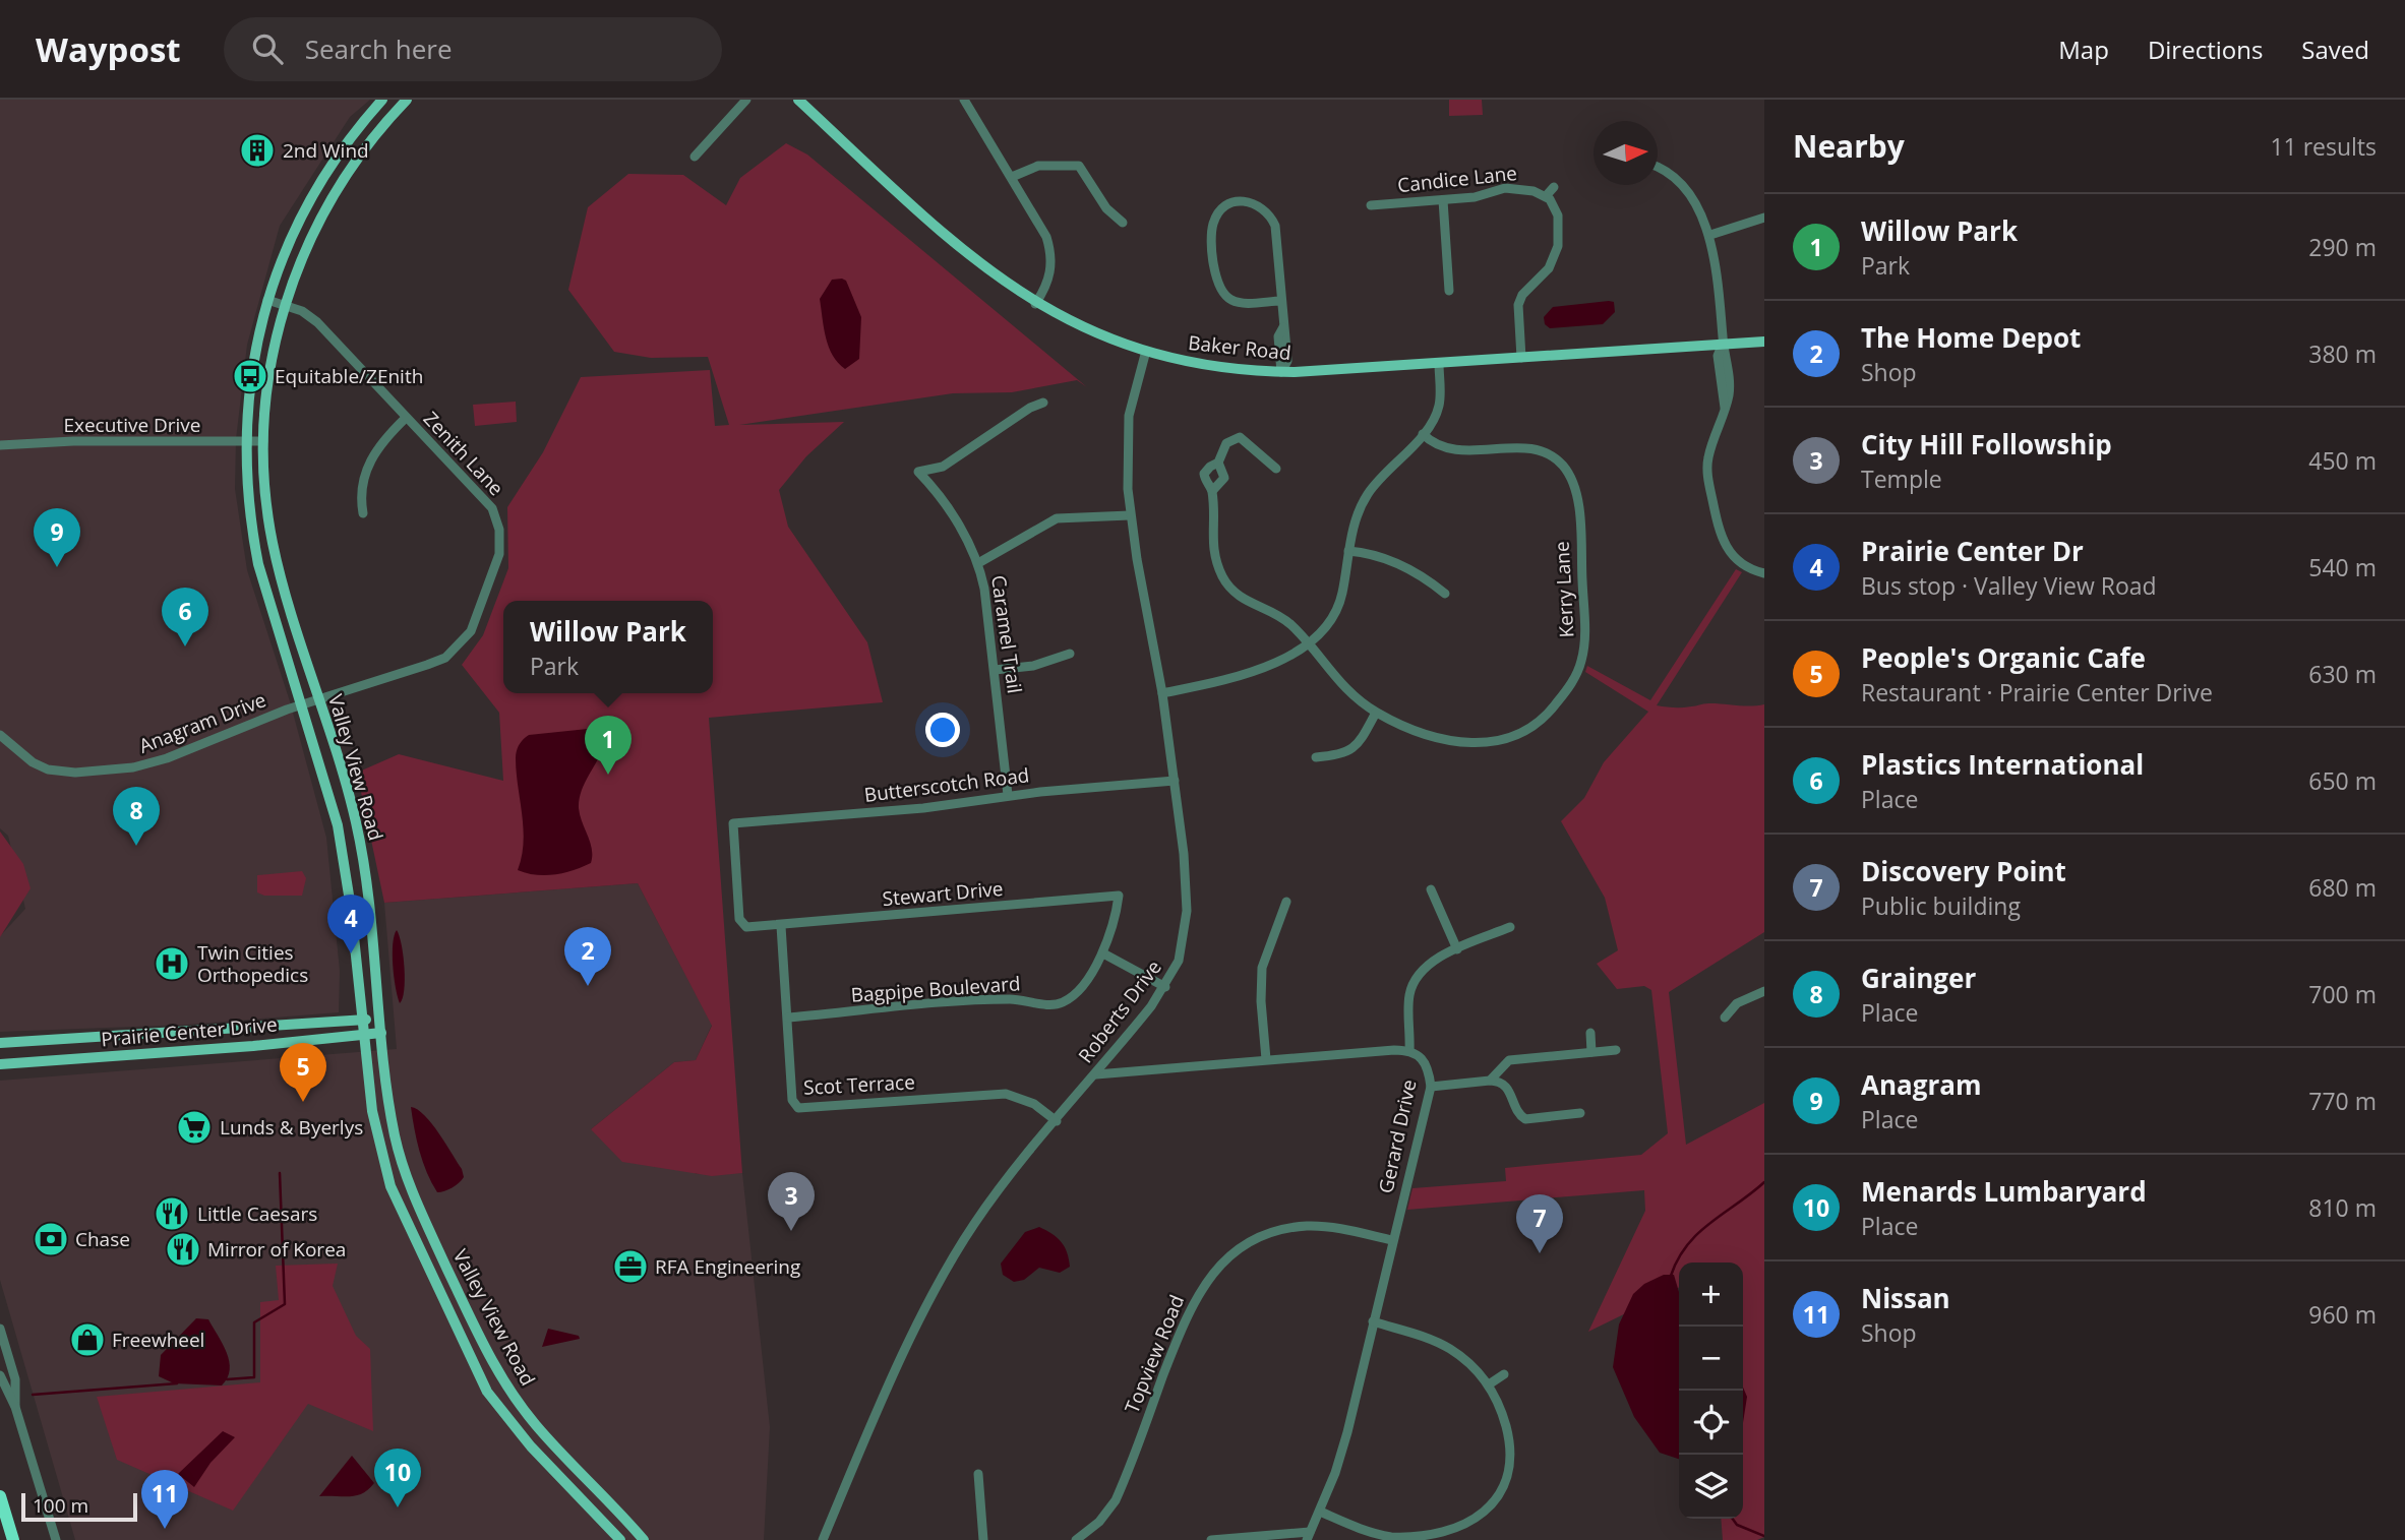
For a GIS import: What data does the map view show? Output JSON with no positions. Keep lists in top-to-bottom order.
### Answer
{
  "streets": {
    "main road": ["Baker Road", "Valley View Road", "Prairie Center Drive"],
    "street": [
      "Candice Lane",
      "Executive Drive",
      "Zenith Lane",
      "Kerry Lane",
      "Caramel Trail",
      "Anagram Drive",
      "Butterscotch Road",
      "Stewart Drive",
      "Bagpipe Boulevard",
      "Roberts Drive",
      "Scot Terrace",
      "Gerard Drive",
      "Topview Road"
    ]
  },
  "crossings": [
    ["Baker Road", "Roberts Drive"],
    ["Executive Drive", "Valley View Road"],
    ["Zenith Lane", "Anagram Drive"],
    ["Zenith Lane", "Valley View Road"],
    ["Caramel Trail", "Butterscotch Road"],
    ["Anagram Drive", "Valley View Road"],
    ["Valley View Road", "Prairie Center Drive"],
    ["Butterscotch Road", "Stewart Drive"],
    ["Butterscotch Road", "Roberts Drive"],
    ["Stewart Drive", "Bagpipe Boulevard"],
    ["Stewart Drive", "Scot Terrace"],
    ["Bagpipe Boulevard", "Scot Terrace"],
    ["Roberts Drive", "Scot Terrace"],
    ["Roberts Drive", "Gerard Drive"],
    ["Gerard Drive", "Topview Road"]
  ],
  "places": {
    "building": ["2nd Wind"],
    "bus stop": ["Equitable/ZEnith"],
    "hospital": ["Twin Cities Orthopedics"],
    "supermarket": ["Lunds & Byerlys"],
    "restaurant": ["Little Caesars", "Mirror of Korea"],
    "bank": ["Chase"],
    "office": ["RFA Engineering"],
    "shop": ["Freewheel"]
  },
  "scale_bar": "100 m",
  "north": "right",
  "page": {
    "header": "Waypost",
    "search": "Search here",
    "nav": ["Map", "Directions", "Saved"],
    "heading": ["Nearby", "11 results"],
    "list": [
      {
        "mark": "1",
        "name": "Willow Park",
        "note": "Park",
        "value": "290 m"
      },
      {
        "mark": "2",
        "name": "The Home Depot",
        "note": "Shop",
        "value": "380 m"
      },
      {
        "mark": "3",
        "name": "City Hill Followship",
        "note": "Temple",
        "value": "450 m"
      },
      {
        "mark": "4",
        "name": "Prairie Center Dr",
        "note": "Bus stop · Valley View Road",
        "value": "540 m"
      },
      {
        "mark": "5",
        "name": "People's Organic Cafe",
        "note": "Restaurant · Prairie Center Drive",
        "value": "630 m"
      },
      {
        "mark": "6",
        "name": "Plastics International",
        "note": "Place",
        "value": "650 m"
      },
      {
        "mark": "7",
        "name": "Discovery Point",
        "note": "Public building",
        "value": "680 m"
      },
      {
        "mark": "8",
        "name": "Grainger",
        "note": "Place",
        "value": "700 m"
      },
      {
        "mark": "9",
        "name": "Anagram",
        "note": "Place",
        "value": "770 m"
      },
      {
        "mark": "10",
        "name": "Menards Lumbaryard",
        "note": "Place",
        "value": "810 m"
      },
      {
        "mark": "11",
        "name": "Nissan",
        "note": "Shop",
        "value": "960 m"
      }
    ],
    "pins": [
      "9",
      "6",
      "1",
      "8",
      "4",
      "2",
      "5",
      "3",
      "7",
      "10",
      "11"
    ],
    "popup": ["Willow Park", "Park"],
    "map_buttons": ["+", "−"],
    "scale": "100 m"
  }
}
